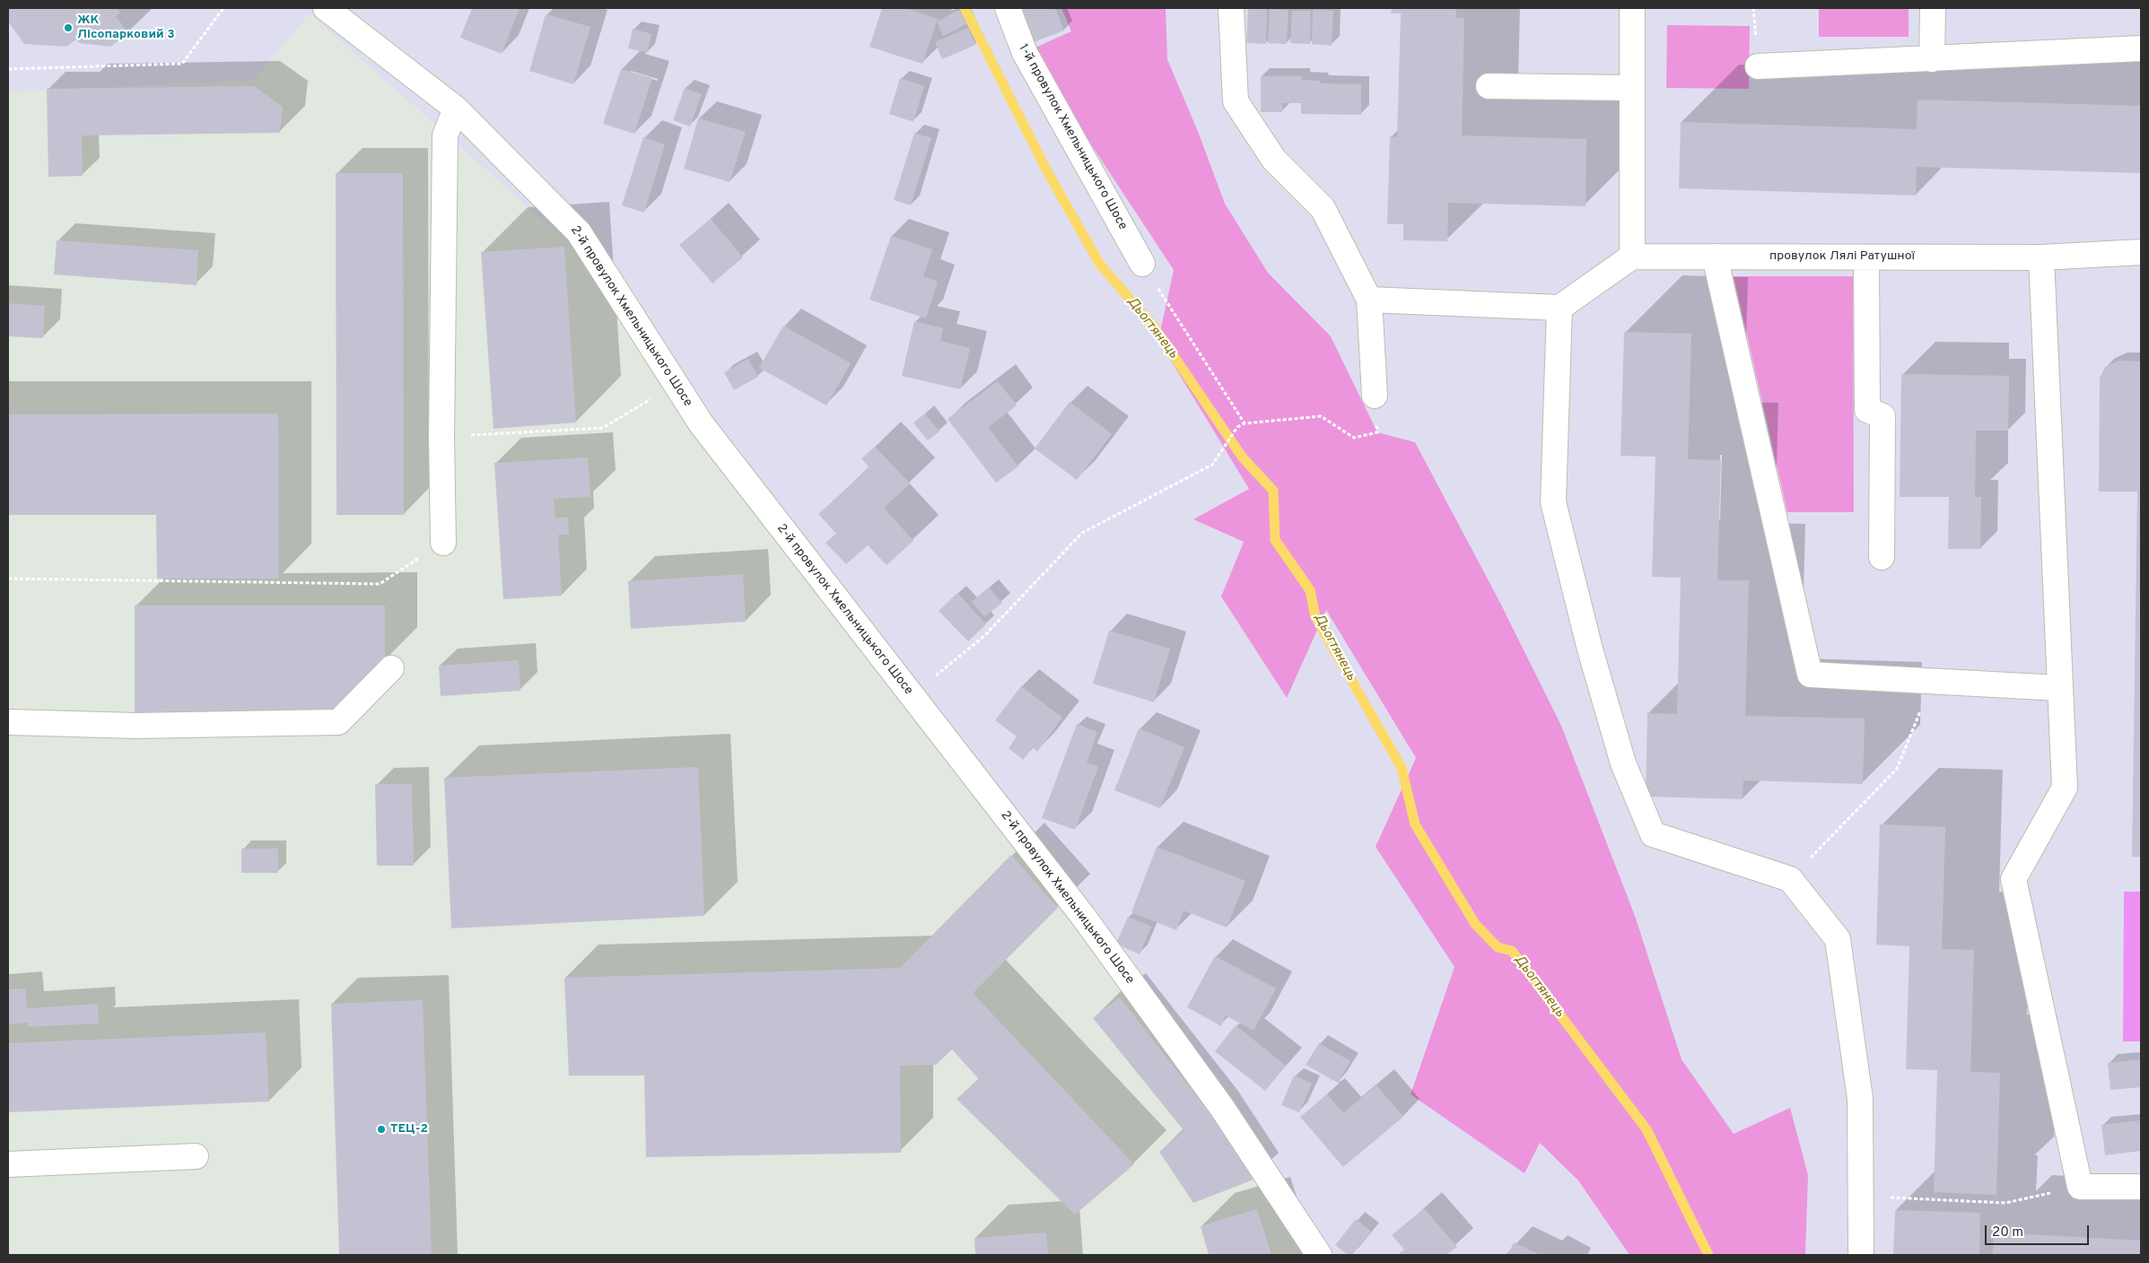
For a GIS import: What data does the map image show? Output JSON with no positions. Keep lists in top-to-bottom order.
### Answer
{
  "streets": {
    "street": ["1-й провулок Хмельницького Шосе", "провулок Лялі Ратушної", "2-й провулок Хмельницького Шосе"]
  },
  "water": ["Дьогтянець"],
  "places": ["ЖК Лісопарковий 3", "ТЕЦ-2"],
  "scale_bar": "20 m"
}
